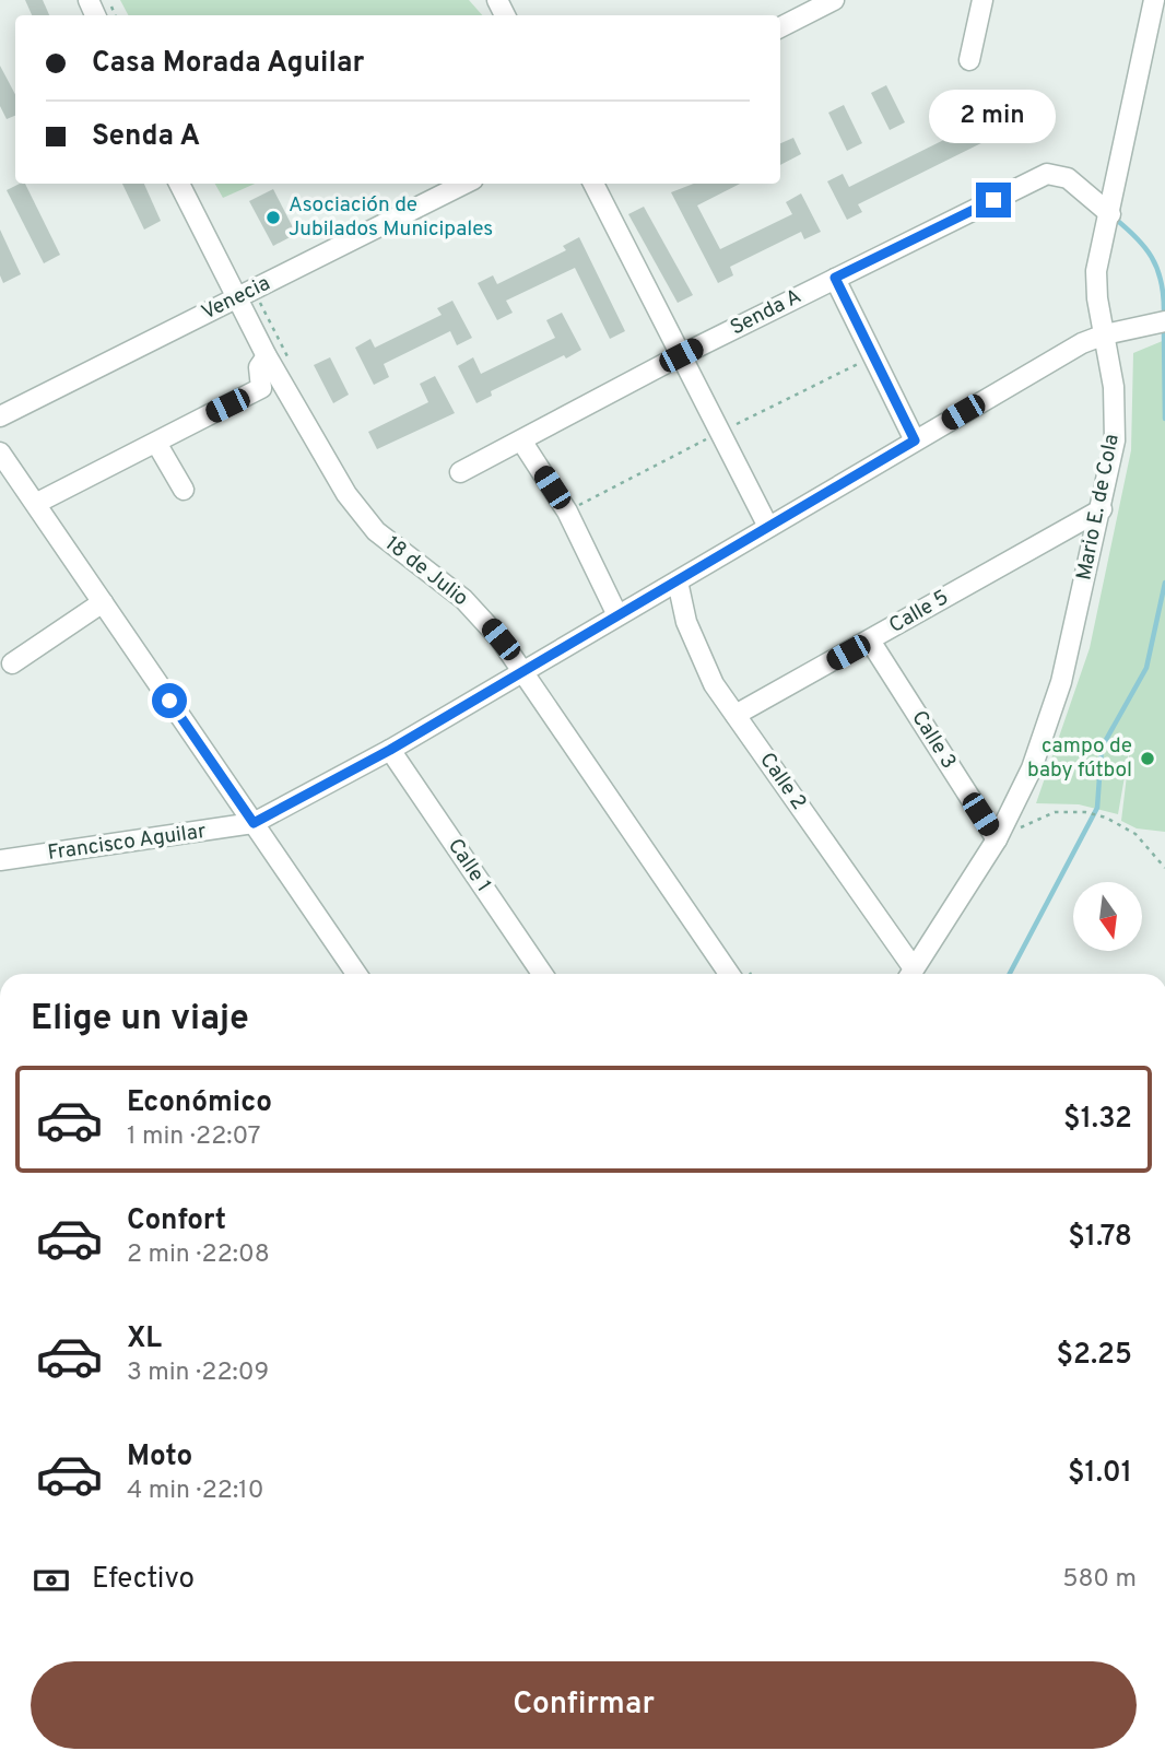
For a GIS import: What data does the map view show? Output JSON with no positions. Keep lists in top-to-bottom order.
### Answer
{
  "streets": {
    "street": [
      "Venecia",
      "Senda A",
      "Mario E. de Cola",
      "18 de Julio",
      "Calle 5",
      "Calle 3",
      "Calle 2",
      "Francisco Aguilar",
      "Calle 1"
    ]
  },
  "crossings": [
    ["Venecia", "18 de Julio"],
    ["Senda A", "Mario E. de Cola"],
    ["Mario E. de Cola", "Calle 5"],
    ["Mario E. de Cola", "Calle 3"],
    ["Mario E. de Cola", "Francisco Aguilar"],
    ["18 de Julio", "Francisco Aguilar"],
    ["Calle 5", "Calle 3"],
    ["Calle 5", "Calle 2"],
    ["Calle 2", "Francisco Aguilar"],
    ["Francisco Aguilar", "Calle 1"]
  ],
  "places": ["Asociación de Jubilados Municipales", "campo de baby fútbol"],
  "north": "bottom",
  "page": {
    "banner": ["Casa Morada Aguilar", "Senda A"],
    "bubble": "2 min",
    "heading": "Elige un viaje",
    "list": [
      {
        "name": "Económico",
        "note": "1 min · 22:07",
        "value": "$1.32"
      },
      {
        "name": "Confort",
        "note": "2 min · 22:08",
        "value": "$1.78"
      },
      {
        "name": "XL",
        "note": "3 min · 22:09",
        "value": "$2.25"
      },
      {
        "name": "Moto",
        "note": "4 min · 22:10",
        "value": "$1.01"
      }
    ],
    "pay": ["Efectivo", "580 m"],
    "buttons": "Confirmar"
  }
}
